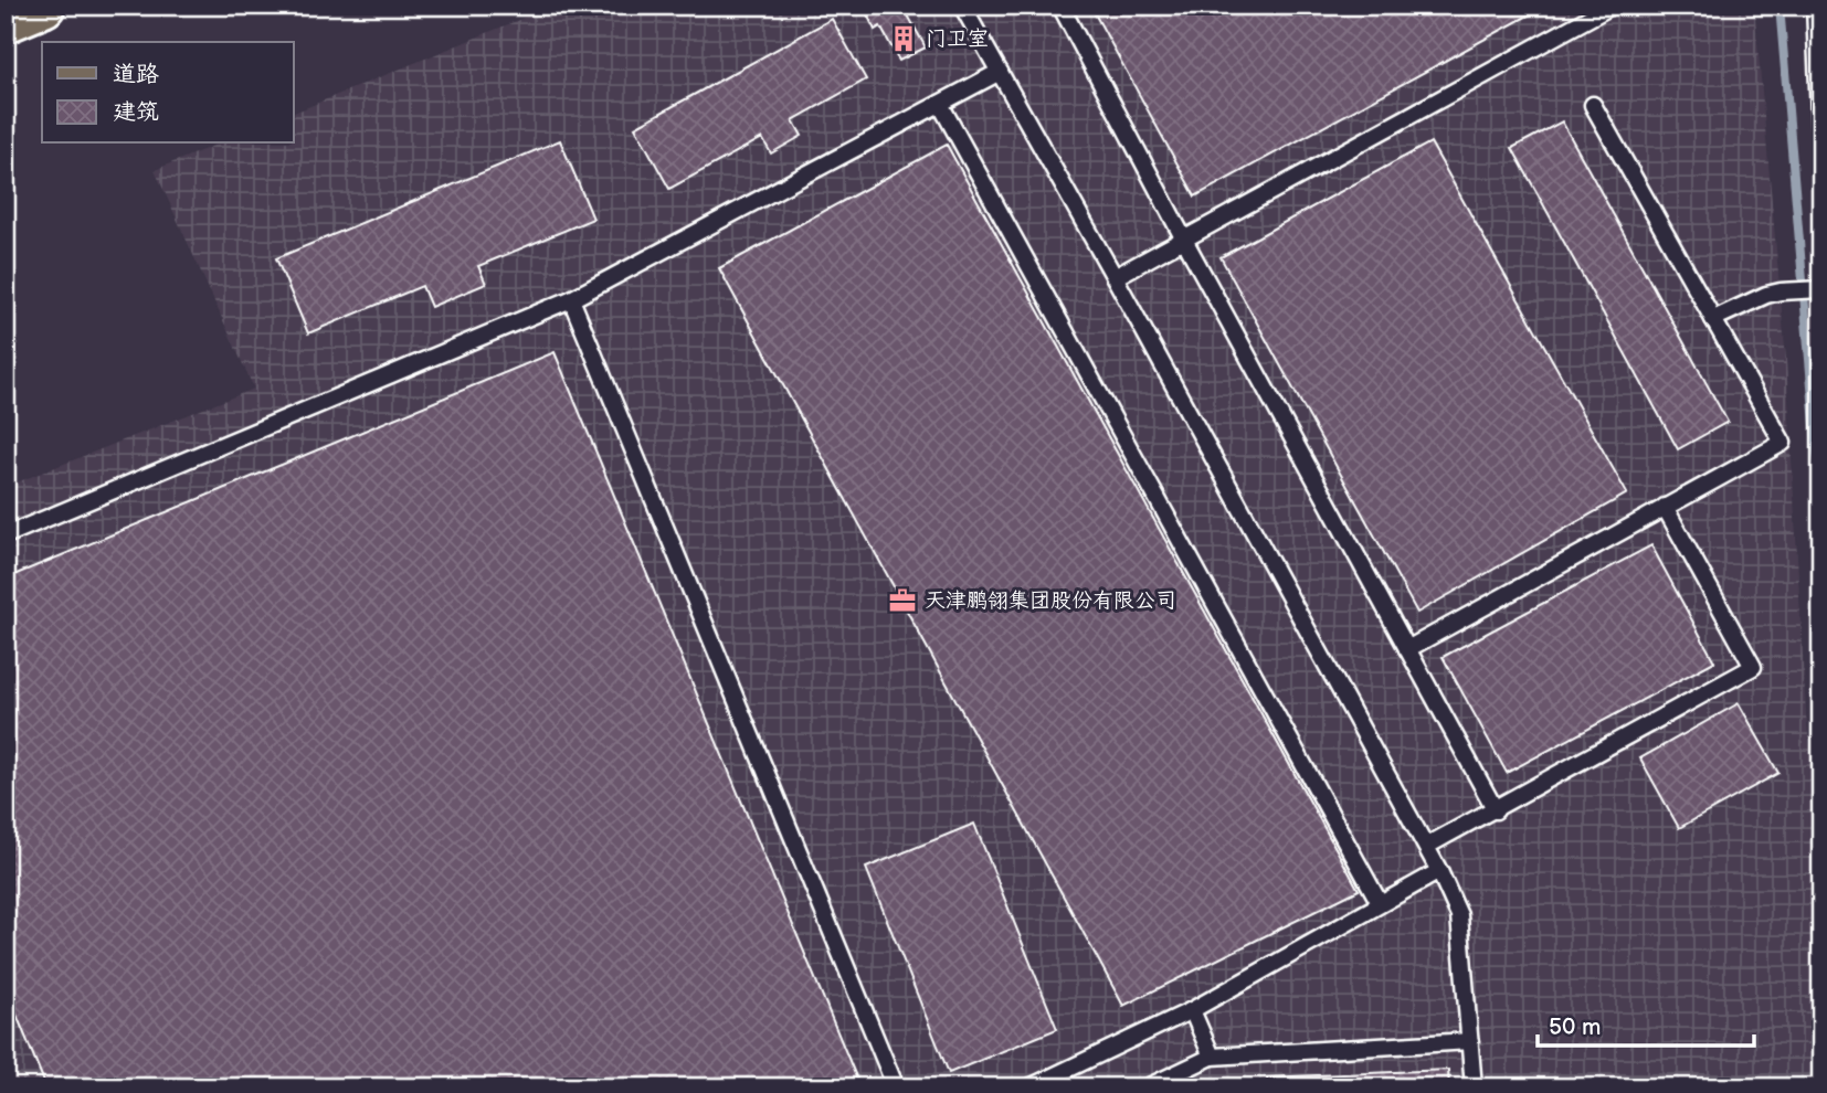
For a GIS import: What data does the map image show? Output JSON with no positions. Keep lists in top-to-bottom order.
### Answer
{
  "places": {
    "building": ["门卫室"],
    "office": ["天津鹏翎集团股份有限公司"]
  },
  "legend": ["道路", "建筑"],
  "scale_bar": "50 m"
}
